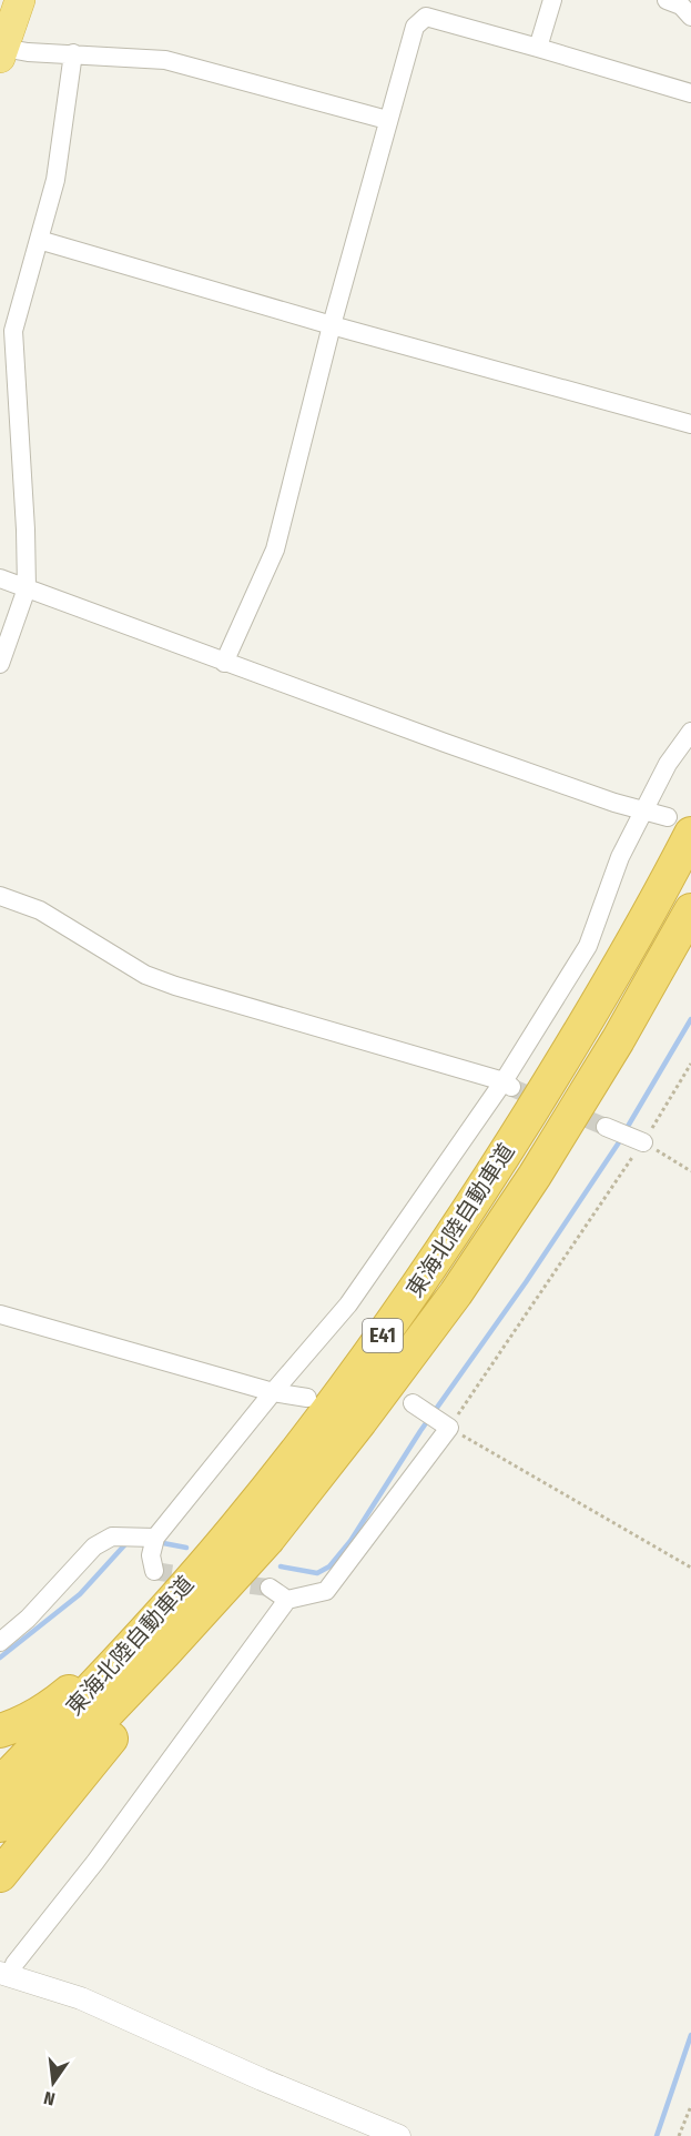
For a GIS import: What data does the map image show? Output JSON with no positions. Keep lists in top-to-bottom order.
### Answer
{
  "streets": {
    "highway": ["東海北陸自動車道", "E41"]
  },
  "north": "bottom"
}
